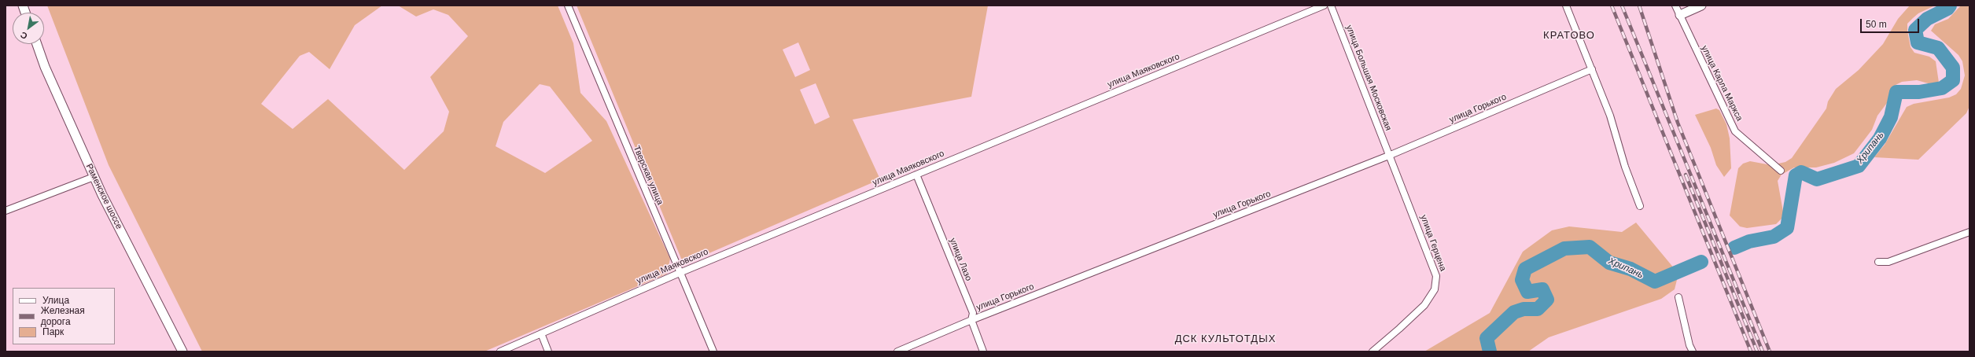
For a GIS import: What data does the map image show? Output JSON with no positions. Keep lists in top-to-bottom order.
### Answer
{
  "streets": {
    "main road": ["Раменское шоссе"],
    "street": [
      "улица Маяковского",
      "улица Большая Московская",
      "улица Карла Маркса",
      "улица Горького",
      "Тверская улица",
      "улица Герцена",
      "улица Лазо"
    ]
  },
  "crossings": [
    ["улица Маяковского", "Тверская улица"],
    ["улица Маяковского", "улица Лазо"],
    ["улица Большая Московская", "улица Горького"],
    ["улица Большая Московская", "улица Герцена"],
    ["улица Горького", "улица Герцена"],
    ["улица Горького", "улица Лазо"]
  ],
  "districts": ["КРАТОВО", "ДСК КУЛЬТОТДЫХ"],
  "water": ["Хрипань"],
  "legend": ["Улица", "Железная дорога", "Парк"],
  "scale_bar": "50 m",
  "north": "bottom left"
}
